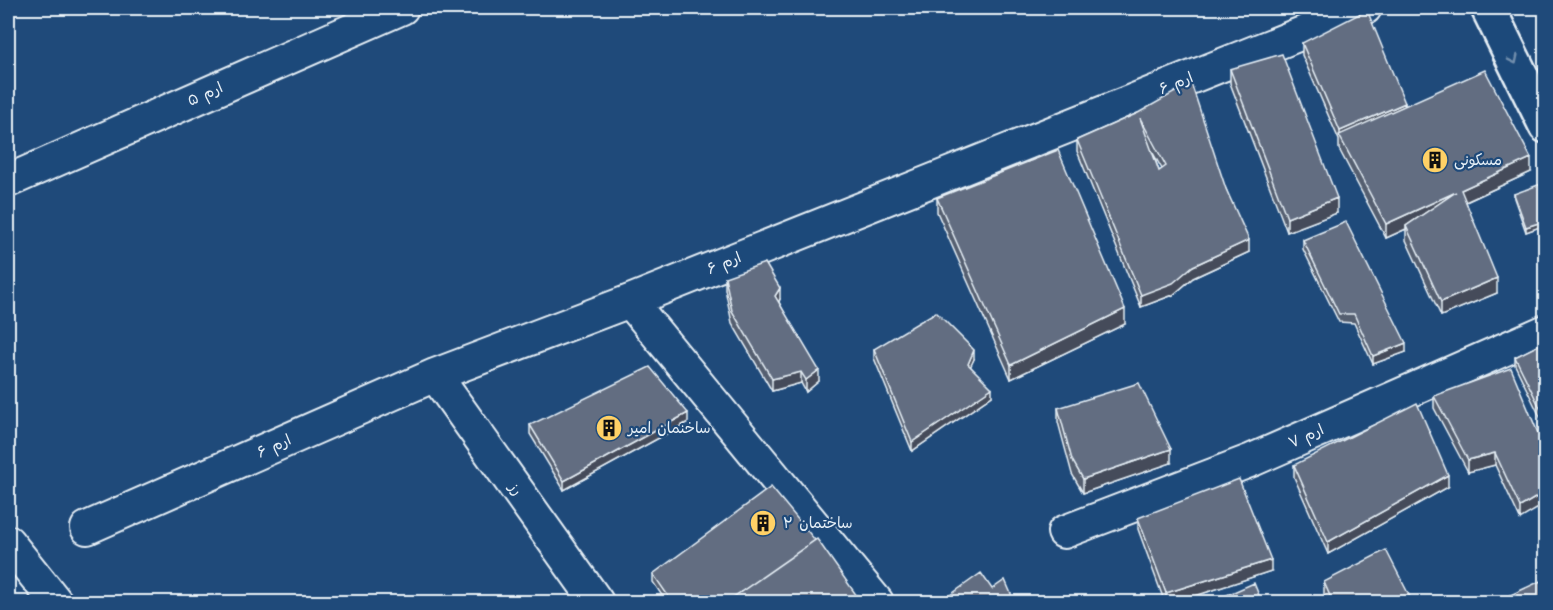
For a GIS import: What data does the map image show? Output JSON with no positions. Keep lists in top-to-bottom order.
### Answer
{
  "streets": {
    "street": [
      "ارم ۶",
      "ارم ۵",
      "ارم ۷",
      "رز"
    ]
  },
  "crossings": [
    ["ارم ۶", "رز"]
  ],
  "places": {
    "building": ["مسکونی", "ساخنمان امیر", "ساختمان ۲"]
  }
}
